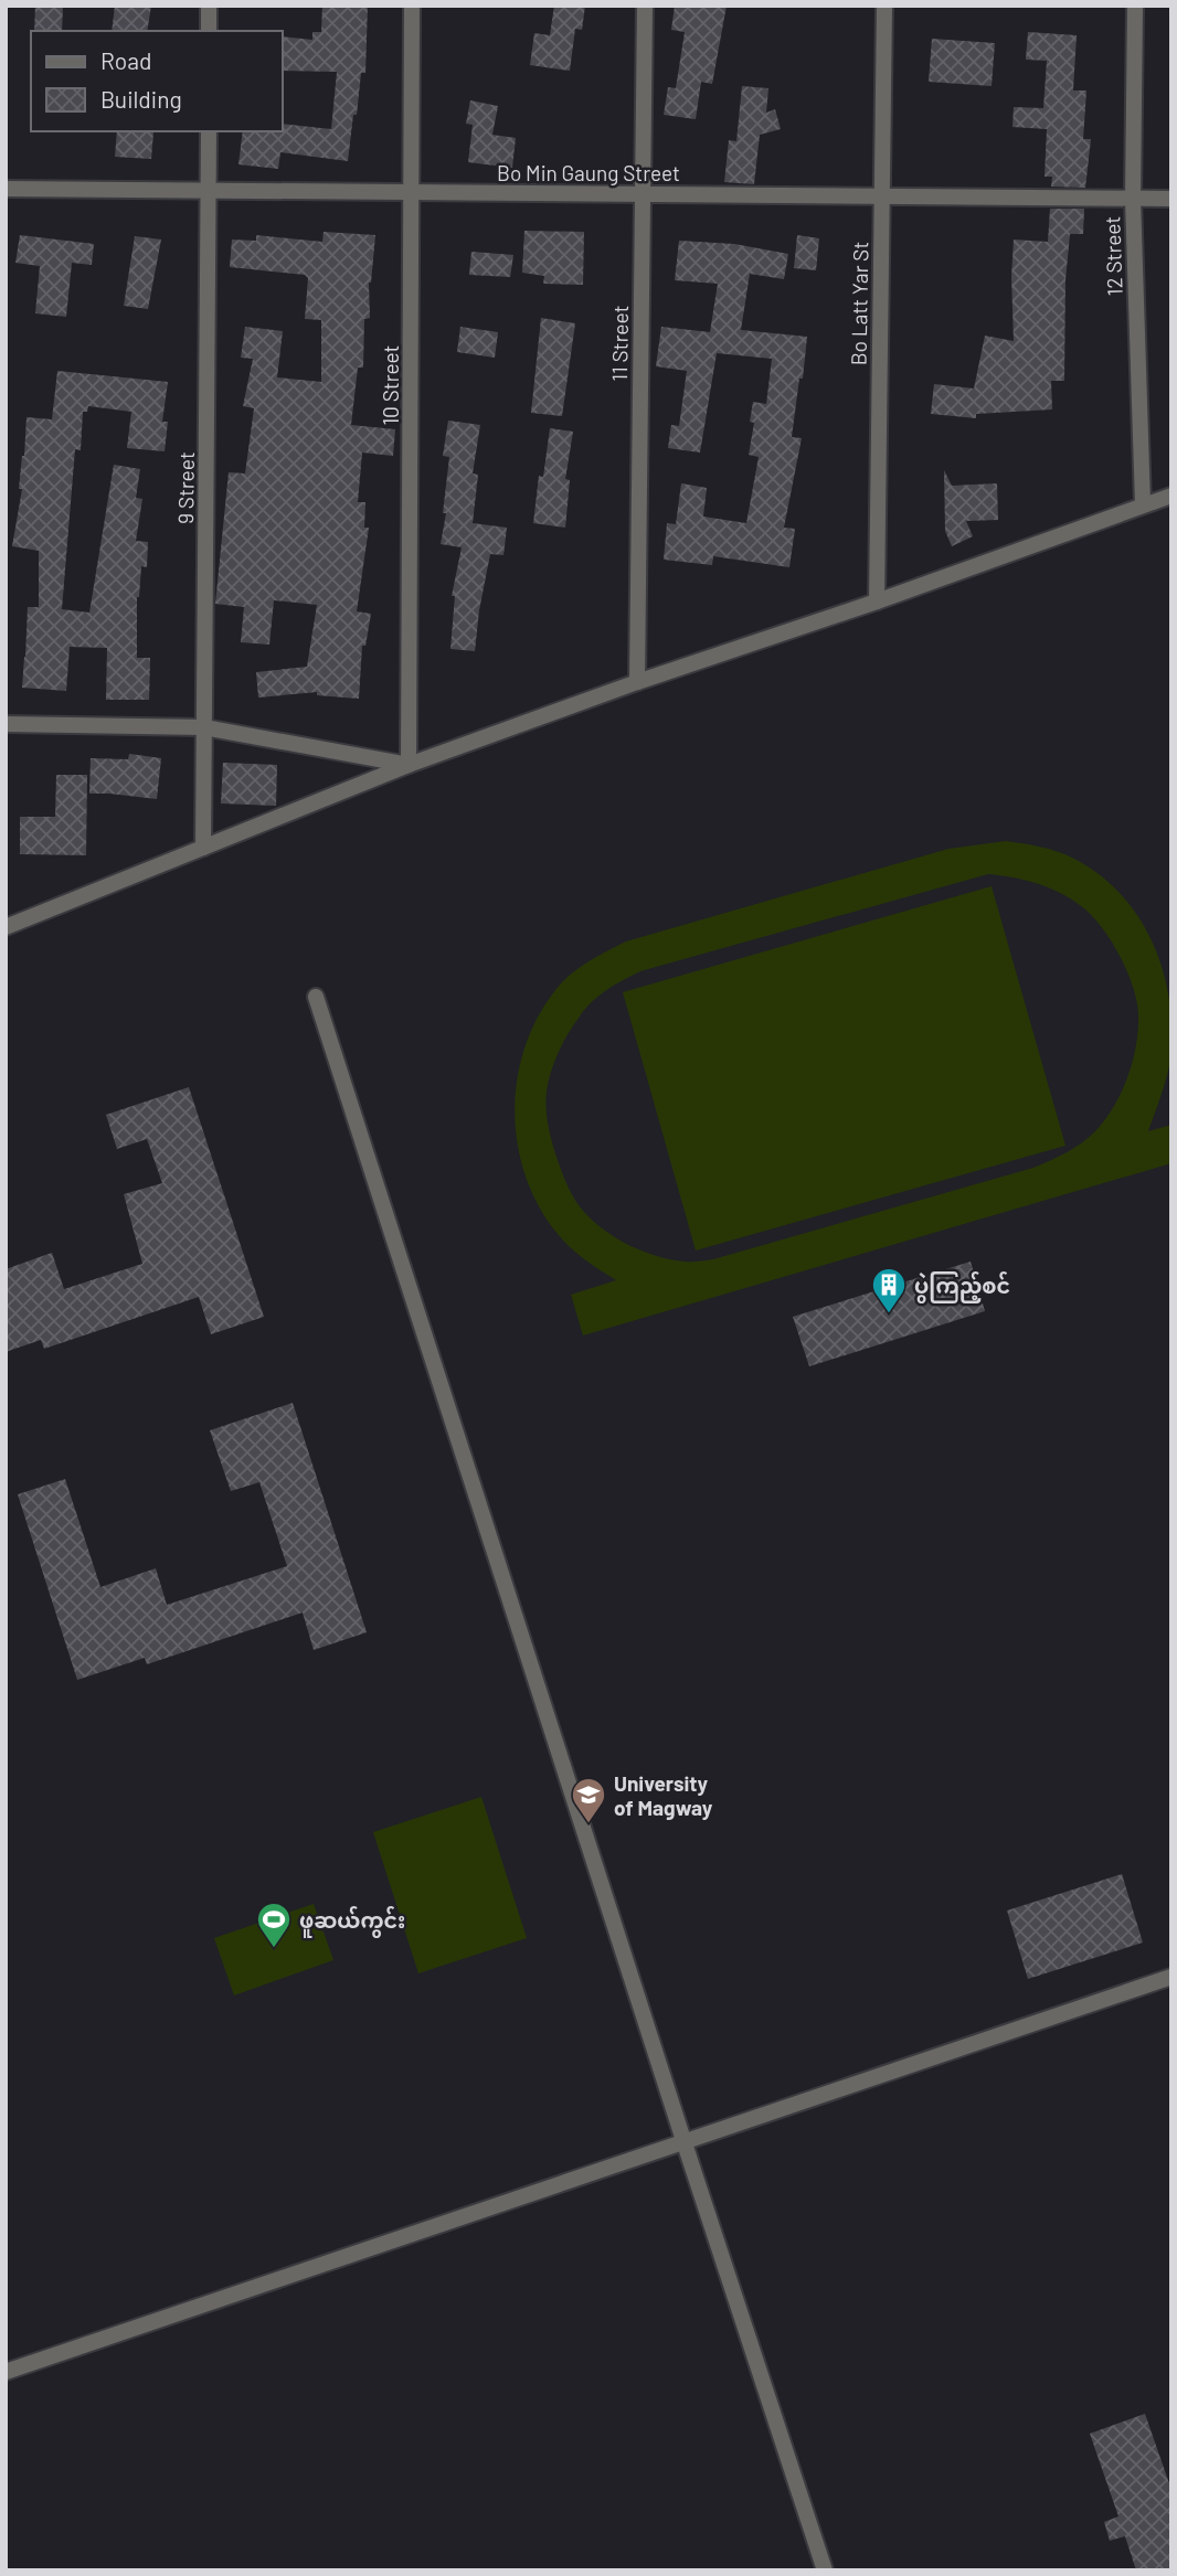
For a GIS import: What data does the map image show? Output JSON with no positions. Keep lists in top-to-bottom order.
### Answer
{
  "streets": {
    "street": [
      "Bo Min Gaung Street",
      "12 Street",
      "Bo Latt Yar St",
      "11 Street",
      "10 Street",
      "9 Street"
    ]
  },
  "crossings": [
    ["Bo Min Gaung Street", "12 Street"],
    ["Bo Min Gaung Street", "Bo Latt Yar St"],
    ["Bo Min Gaung Street", "11 Street"],
    ["Bo Min Gaung Street", "10 Street"],
    ["Bo Min Gaung Street", "9 Street"]
  ],
  "places": {
    "building": ["ပွဲကြည့်စင်"],
    "school or university": ["University of Magway"],
    "sports": ["ဖူဆယ်ကွင်း"]
  },
  "legend": ["Road", "Building"]
}
